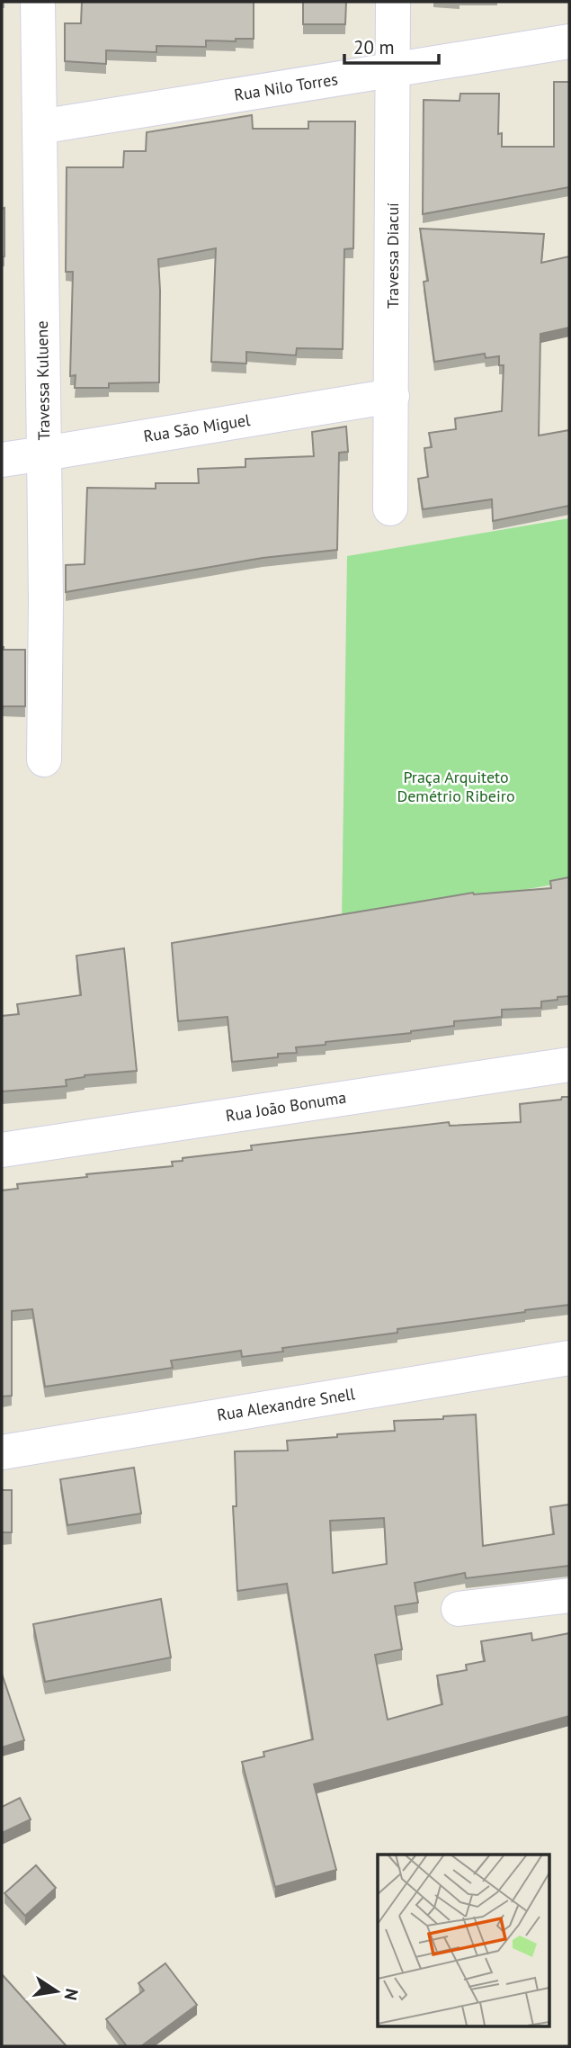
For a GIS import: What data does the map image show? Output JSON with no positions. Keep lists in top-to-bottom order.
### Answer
{
  "streets": {
    "street": [
      "Rua Nilo Torres",
      "Travessa Diacuí",
      "Travessa Kuluene",
      "Rua São Miguel",
      "Rua João Bonuma",
      "Rua Alexandre Snell"
    ]
  },
  "crossings": [
    ["Rua Nilo Torres", "Travessa Diacuí"],
    ["Rua Nilo Torres", "Travessa Kuluene"],
    ["Travessa Diacuí", "Rua São Miguel"],
    ["Travessa Kuluene", "Rua São Miguel"]
  ],
  "parks": ["Praça Arquiteto Demétrio Ribeiro"],
  "scale_bar": "20 m",
  "north": "right"
}
